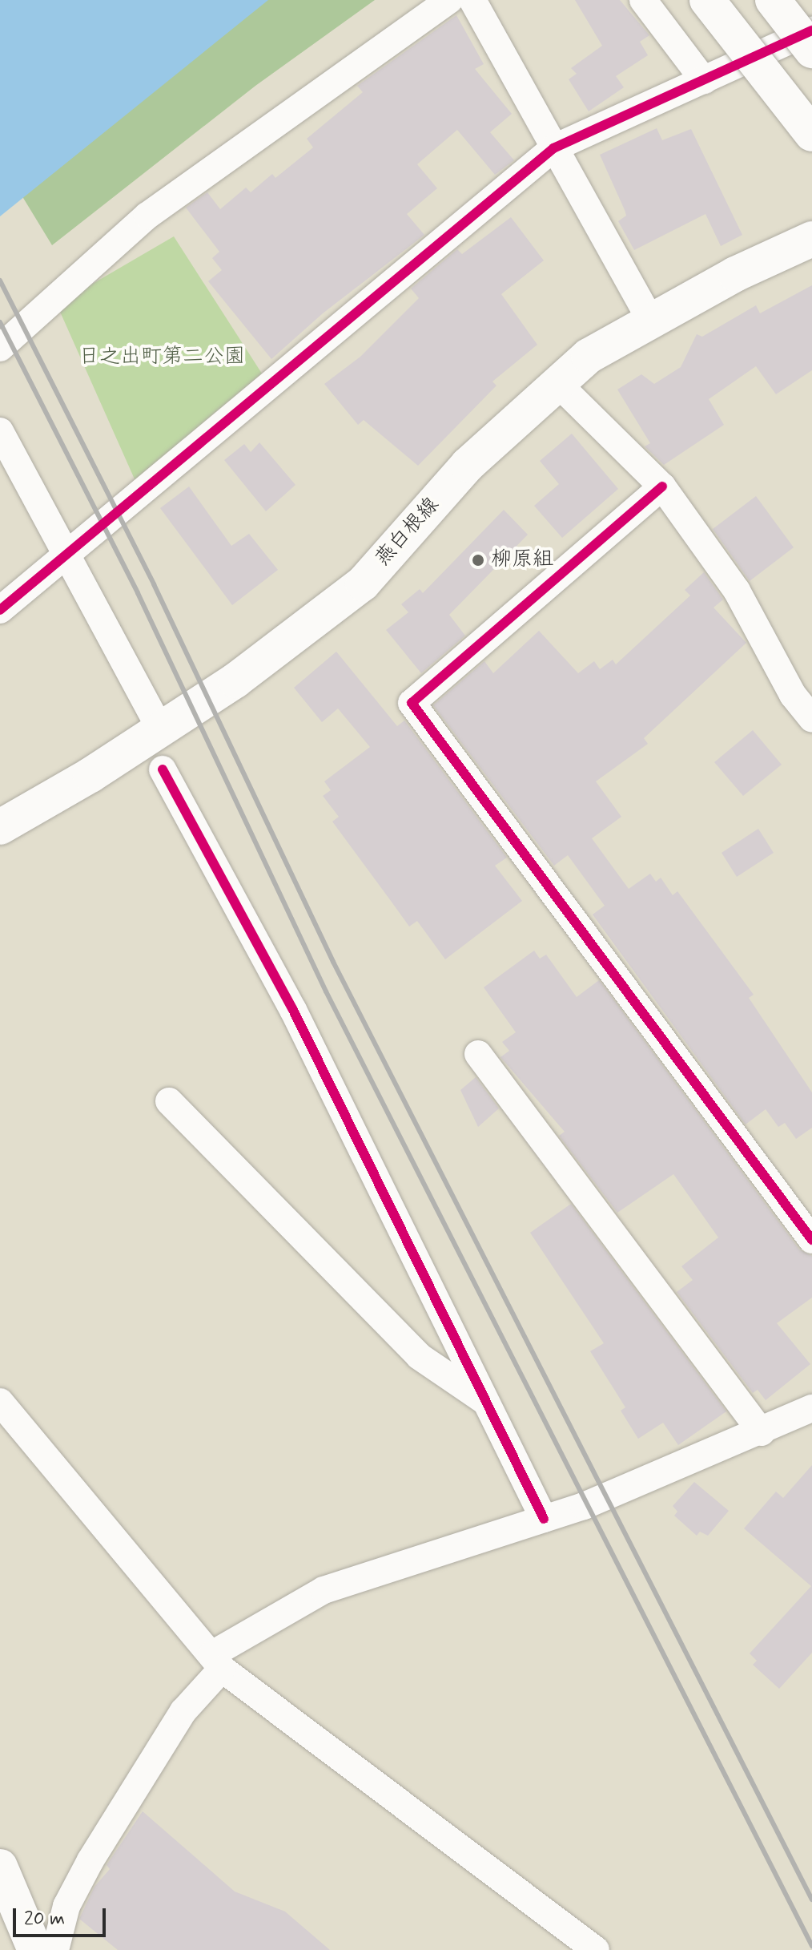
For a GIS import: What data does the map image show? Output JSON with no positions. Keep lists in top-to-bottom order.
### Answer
{
  "streets": {
    "main road": ["燕白根線"]
  },
  "parks": ["日之出町第二公園"],
  "places": ["柳原組"],
  "scale_bar": "20 m"
}
